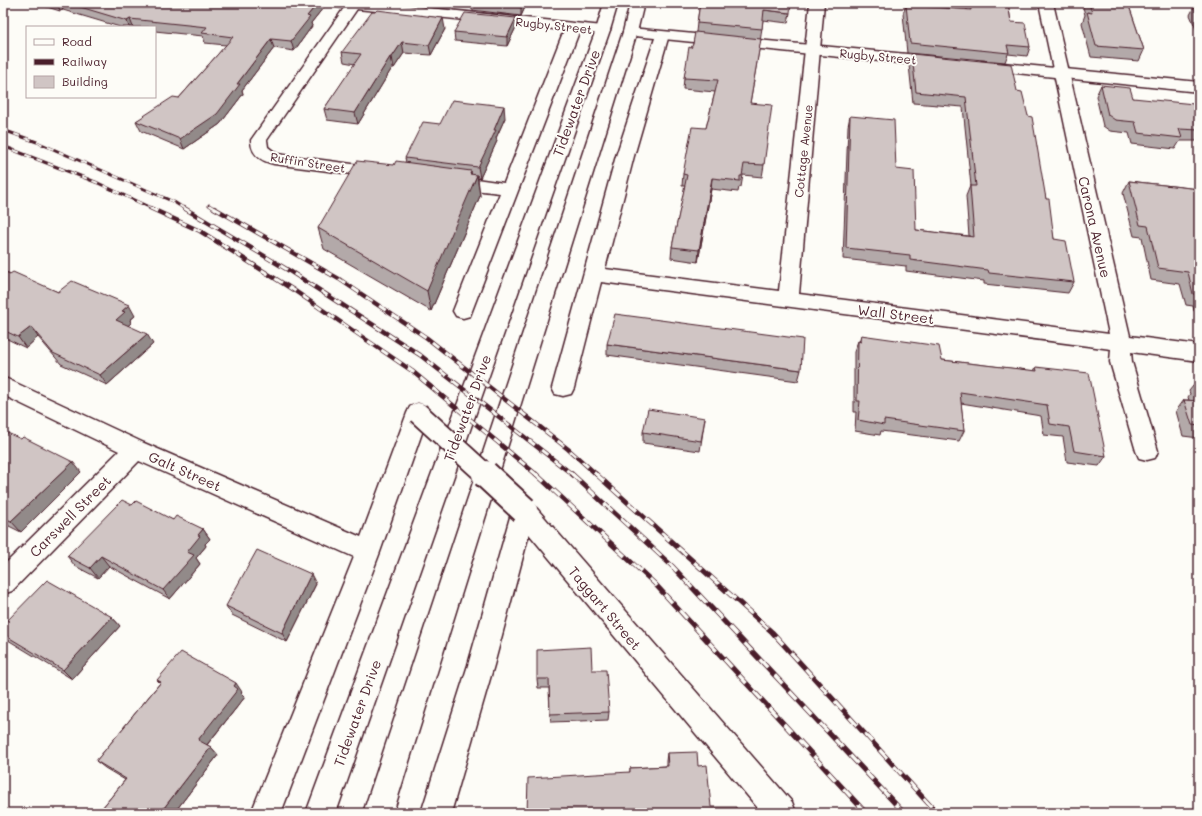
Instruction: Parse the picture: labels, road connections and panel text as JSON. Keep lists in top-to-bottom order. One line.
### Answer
{"streets":{"main road":["Rugby Street","Tidewater Drive","Cottage Avenue","Ruffin Street","Carona Avenue","Wall Street","Galt Street","Carswell Street","Taggart Street"]},"crossings":[["Rugby Street","Tidewater Drive"],["Rugby Street","Cottage Avenue"],["Rugby Street","Ruffin Street"],["Rugby Street","Carona Avenue"],["Cottage Avenue","Wall Street"],["Carona Avenue","Wall Street"],["Galt Street","Carswell Street"],["Galt Street","Taggart Street"]],"legend":["Road","Railway","Building"]}
